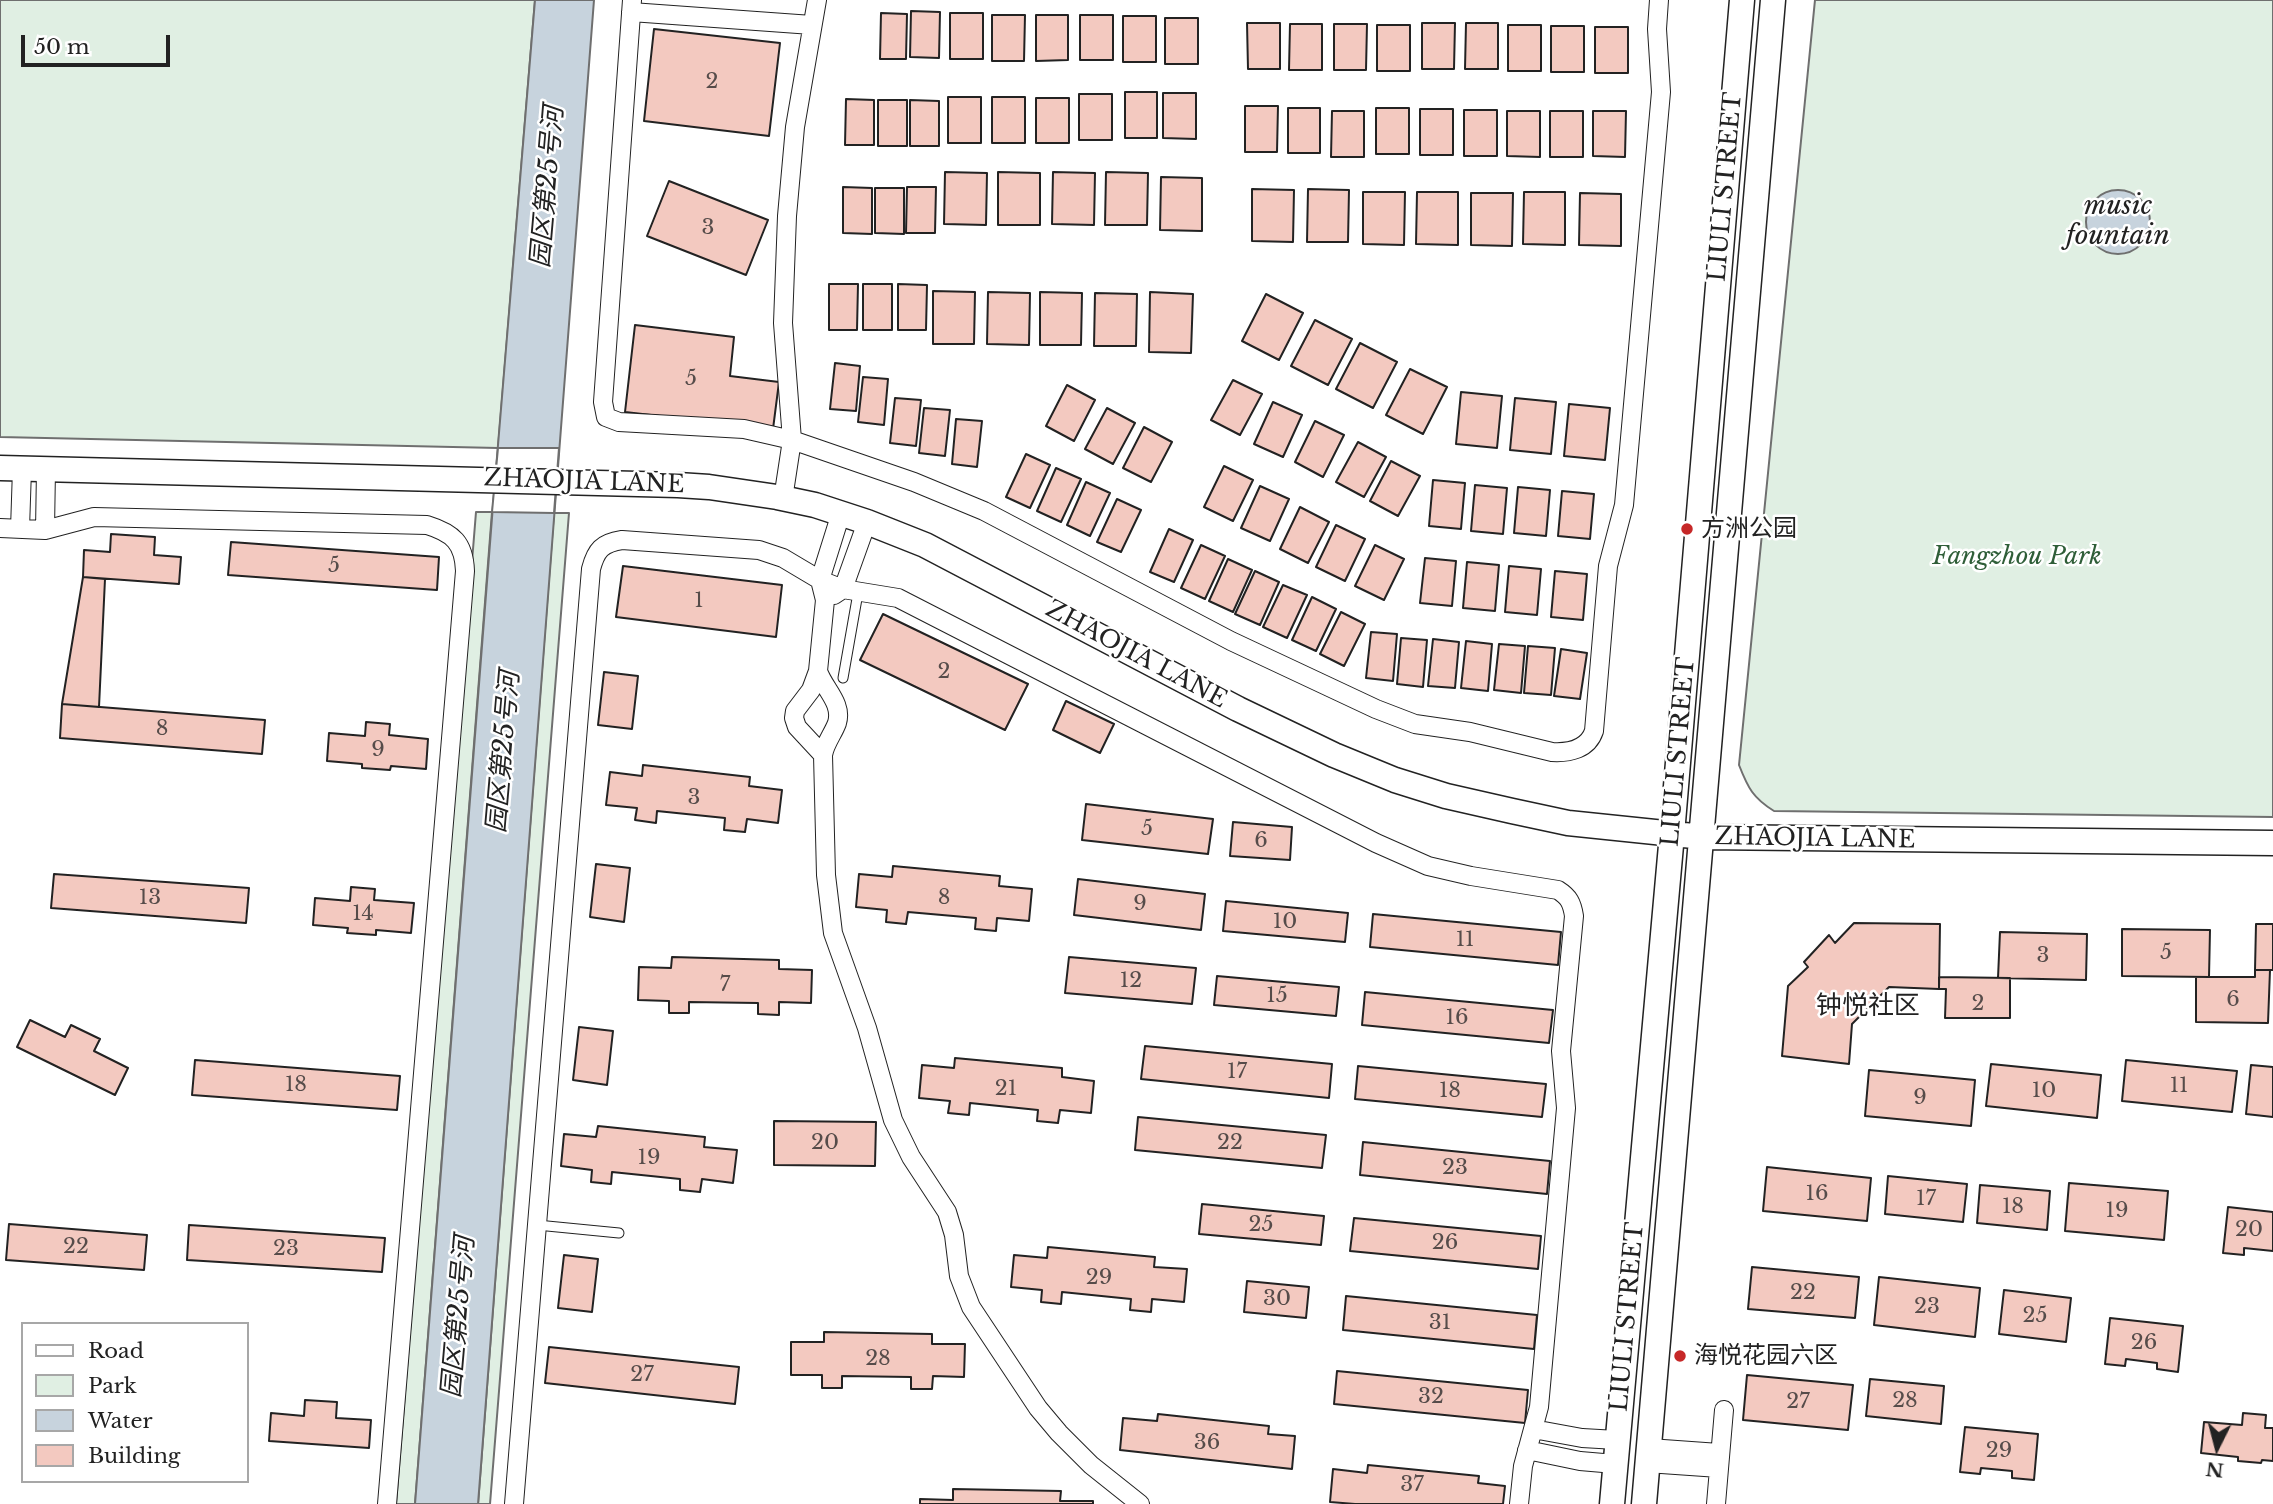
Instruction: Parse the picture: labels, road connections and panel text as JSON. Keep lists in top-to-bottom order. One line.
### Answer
{"streets":{"main road":["LIULI STREET","ZHAOJIA LANE"]},"crossings":[["LIULI STREET","ZHAOJIA LANE"]],"districts":["钟悦社区"],"water":["园区第25号河","music fountain"],"parks":["Fangzhou Park"],"places":["方洲公园","海悦花园六区"],"house_numbers":["2","3","5","5","1","2","8","9","3","5","6","13","8","9","14","10","11","5","3","12","7","15","6","2","16","17","18","11","21","18","10","9","20","22","19","23","16","17","18","19","25","20","26","22","23","29","22","30","23","25","31","26","28","27","32","28","27","36","29","37"],"legend":["Road","Park","Water","Building"],"scale_bar":"50 m","north":"bottom"}
